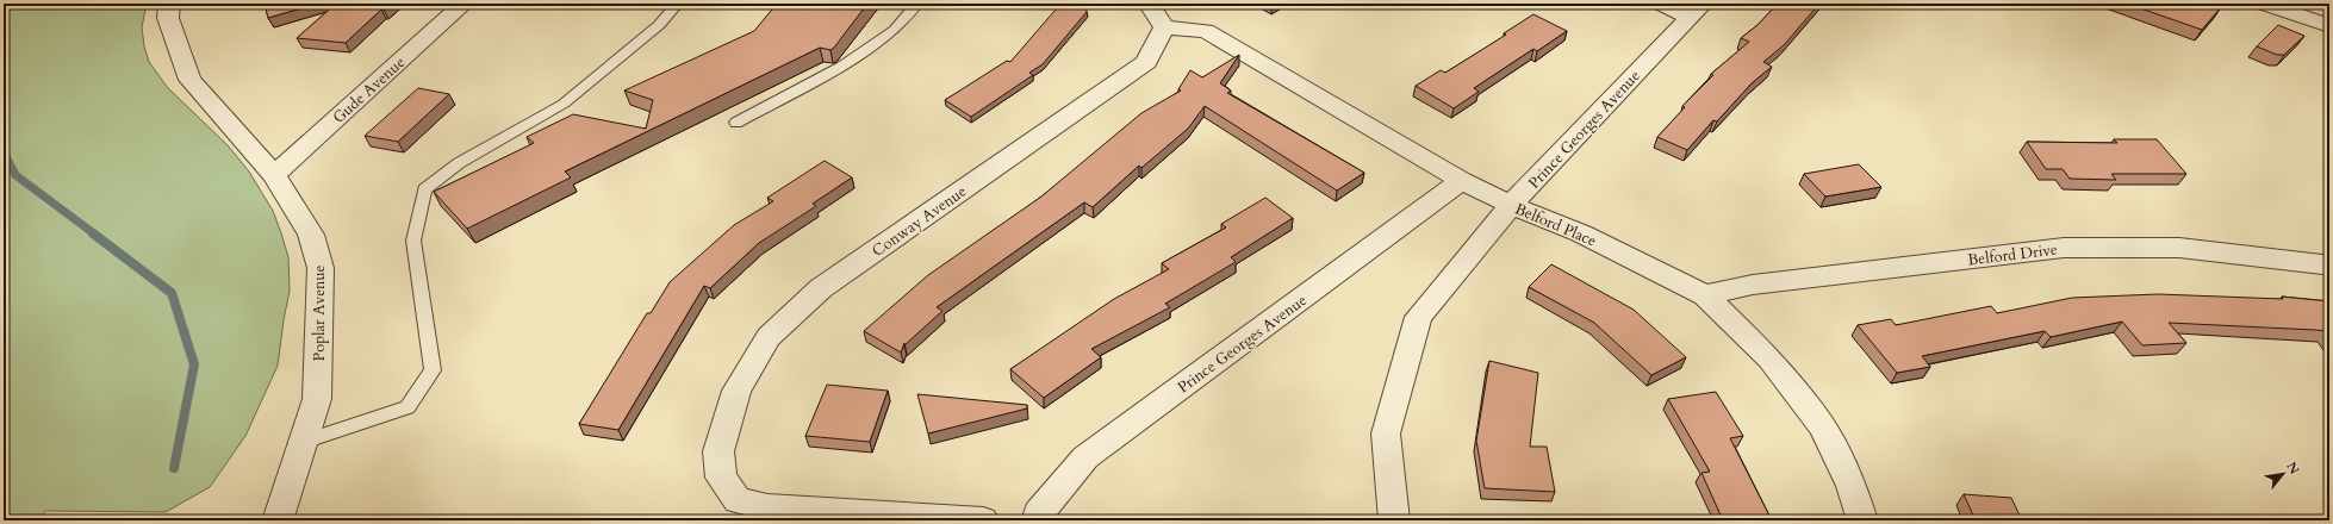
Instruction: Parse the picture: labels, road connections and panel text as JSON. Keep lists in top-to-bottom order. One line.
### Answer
{"streets":{"street":["Gude Avenue","Prince Georges Avenue","Conway Avenue","Belford Place","Belford Drive","Poplar Avenue"]},"crossings":[["Gude Avenue","Poplar Avenue"],["Prince Georges Avenue","Belford Place"],["Conway Avenue","Belford Place"],["Belford Place","Belford Drive"]],"north":"top right"}
